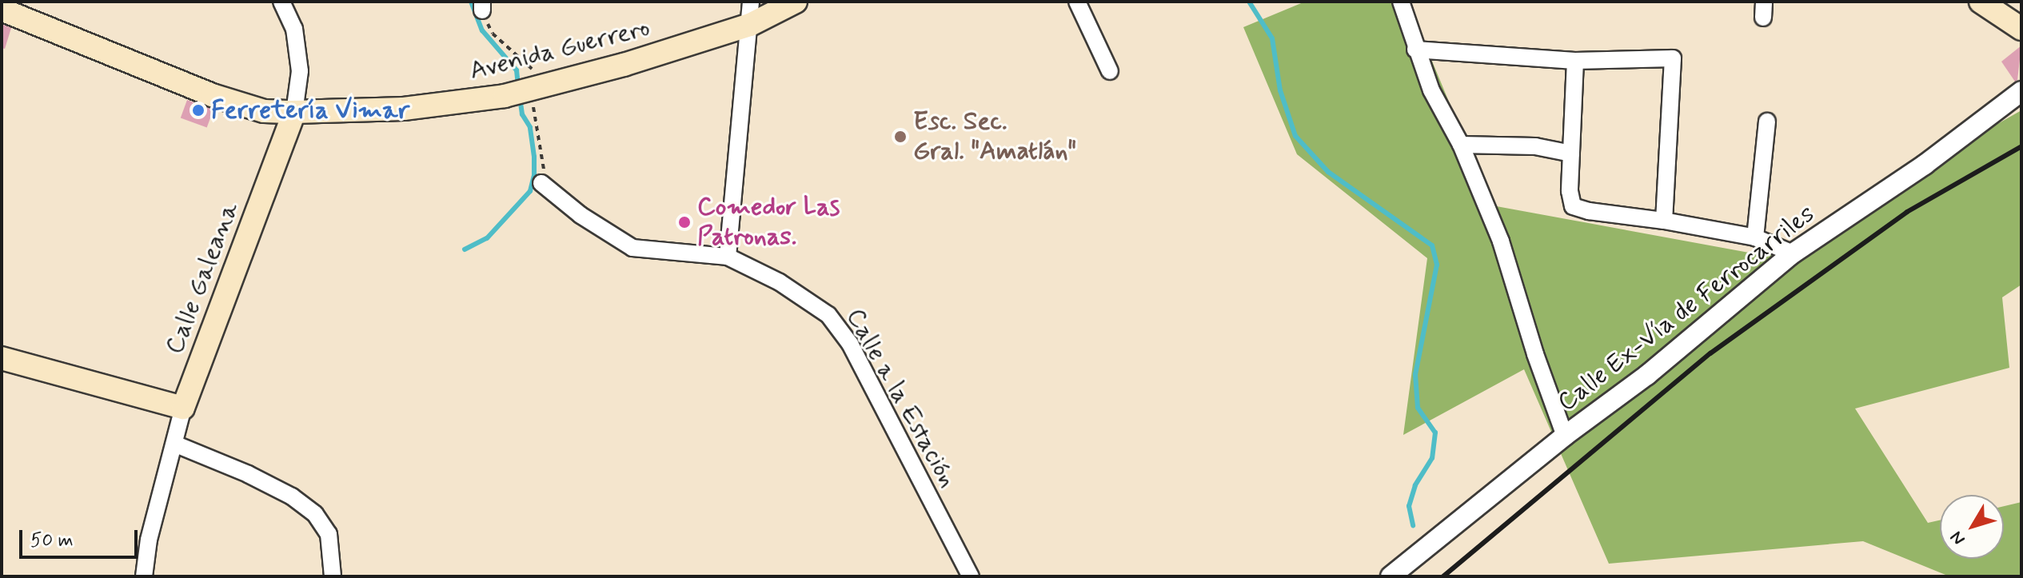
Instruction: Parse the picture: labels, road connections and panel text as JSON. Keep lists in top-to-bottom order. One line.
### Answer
{"streets":{"main road":["Avenida Guerrero","Calle Galeana"],"street":["Calle Ex-Vía de Ferrocarriles","Calle a la Estación"]},"crossings":[["Avenida Guerrero","Calle Galeana"]],"places":["Ferretería Vimar","Esc. Sec. Gral. \"Amatlán\"","Comedor Las Patronas."],"scale_bar":"50 m","north":"bottom left"}
